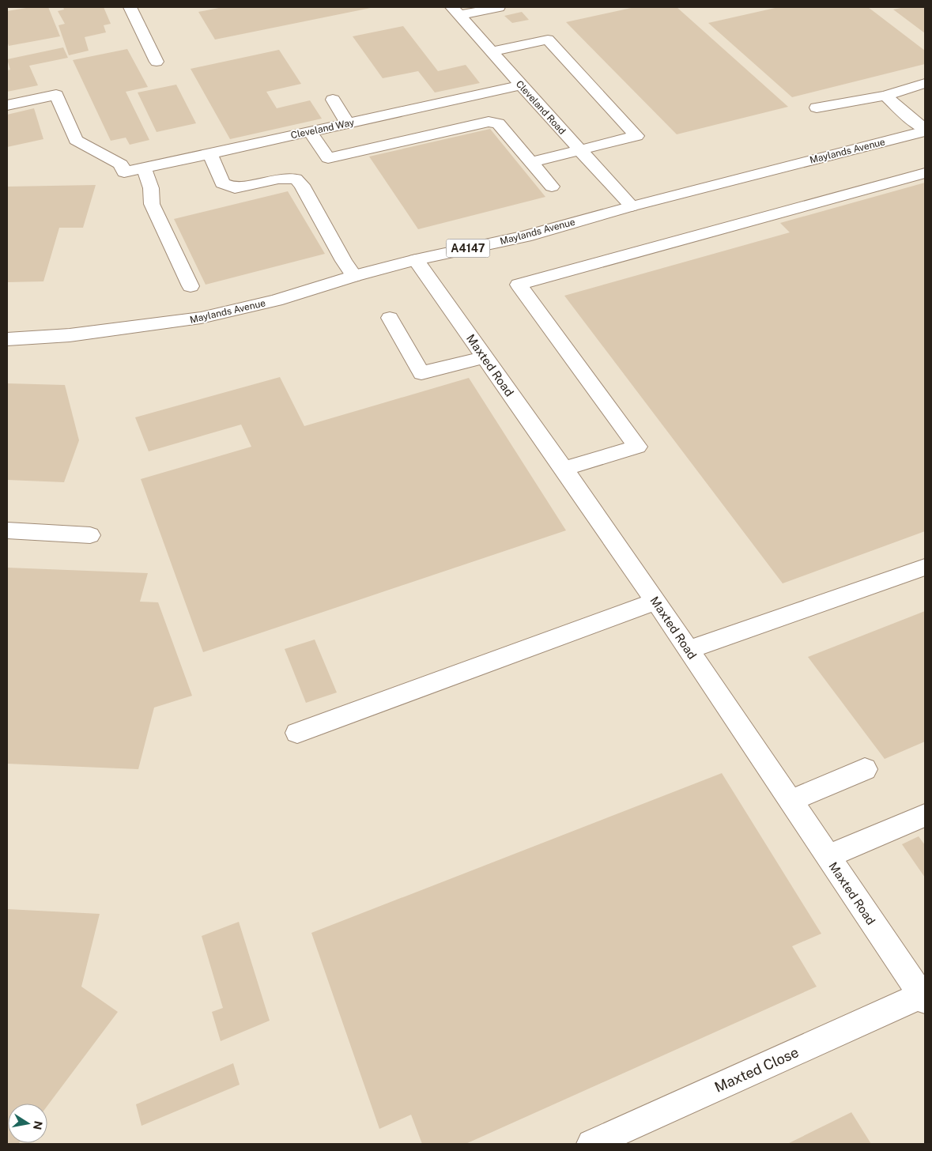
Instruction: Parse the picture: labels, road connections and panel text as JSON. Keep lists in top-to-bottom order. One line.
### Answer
{"streets":{"street":["Cleveland Road","Cleveland Way","Maylands Avenue","A4147","Maxted Road","Maxted Close"]},"crossings":[["Cleveland Road","Cleveland Way"],["Cleveland Road","Maylands Avenue"],["Maylands Avenue","Maxted Road"],["Maxted Road","Maxted Close"]],"north":"right"}
